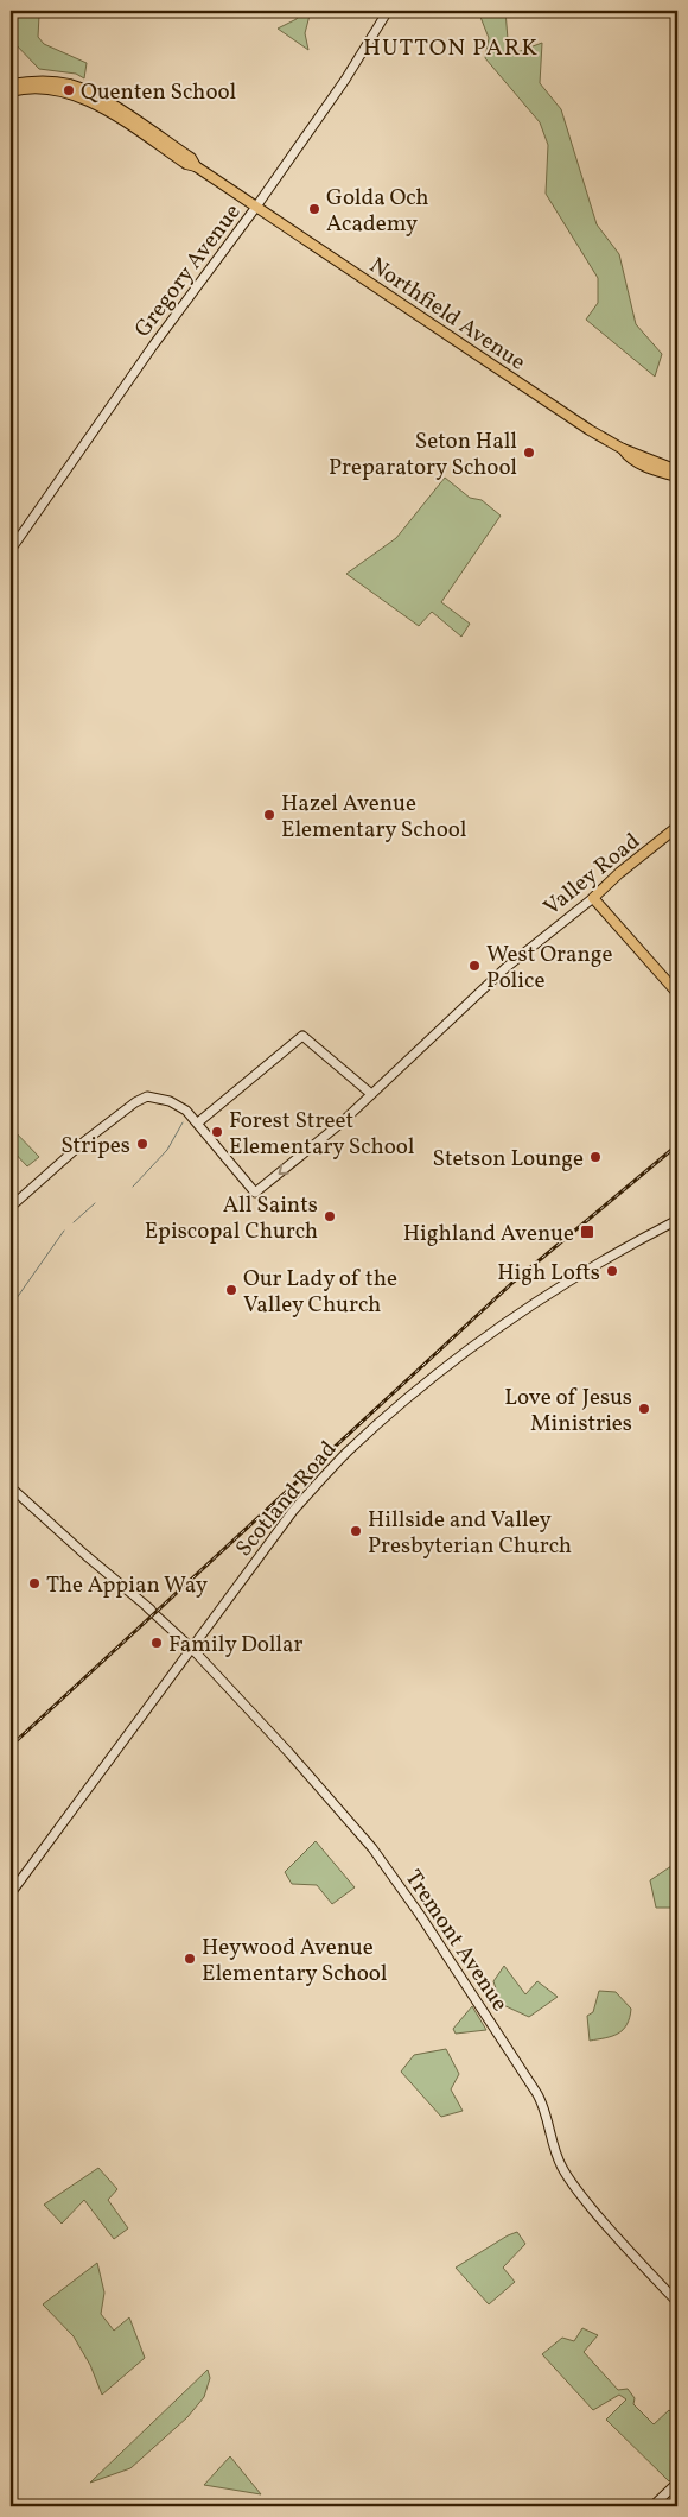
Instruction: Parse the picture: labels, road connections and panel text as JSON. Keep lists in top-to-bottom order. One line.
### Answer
{"streets":{"main road":["Northfield Avenue","Valley Road"],"street":["Gregory Avenue","Scotland Road","Tremont Avenue"]},"crossings":[["Gregory Avenue","Northfield Avenue"],["Scotland Road","Tremont Avenue"]],"districts":["HUTTON PARK"],"places":{"other":["Quenten School","Golda Och Academy","Seton Hall Preparatory School","Hazel Avenue Elementary School","West Orange Police","Forest Street Elementary School","Stripes","Stetson Lounge","All Saints Episcopal Church","High Lofts","Our Lady of the Valley Church","Love of Jesus Ministries","Hillside and Valley Presbyterian Church","The Appian Way","Family Dollar","Heywood Avenue Elementary School"],"transit":["Highland Avenue"]}}
